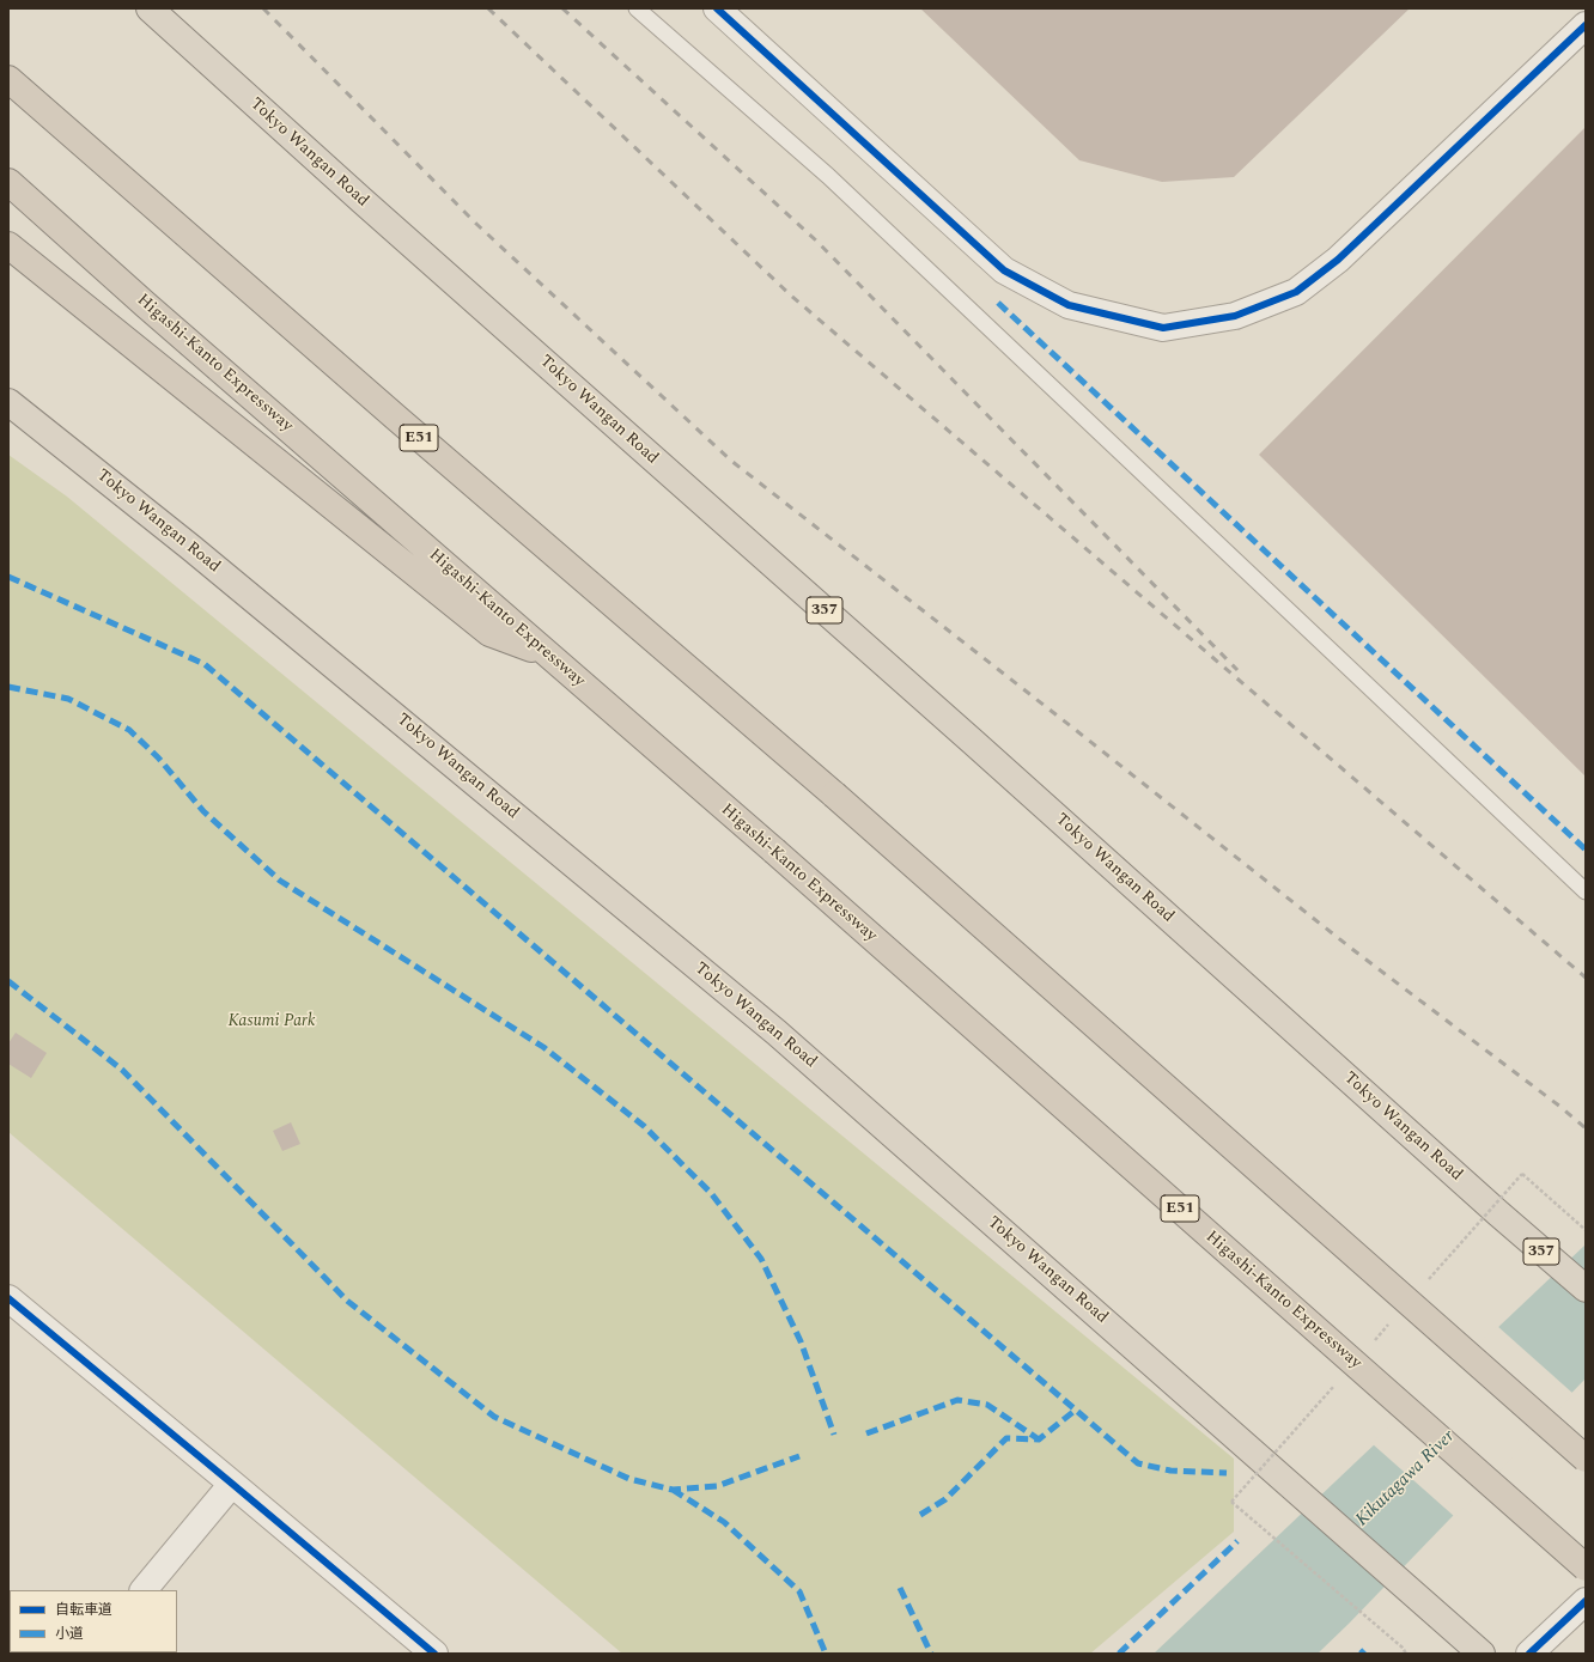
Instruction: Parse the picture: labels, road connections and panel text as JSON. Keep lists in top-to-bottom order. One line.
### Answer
{"streets":{"highway":["Tokyo Wangan Road","Higashi-Kanto Expressway","E51","357"]},"water":["Kikutagawa River"],"parks":["Kasumi Park"],"legend":["自転車道","小道"]}
